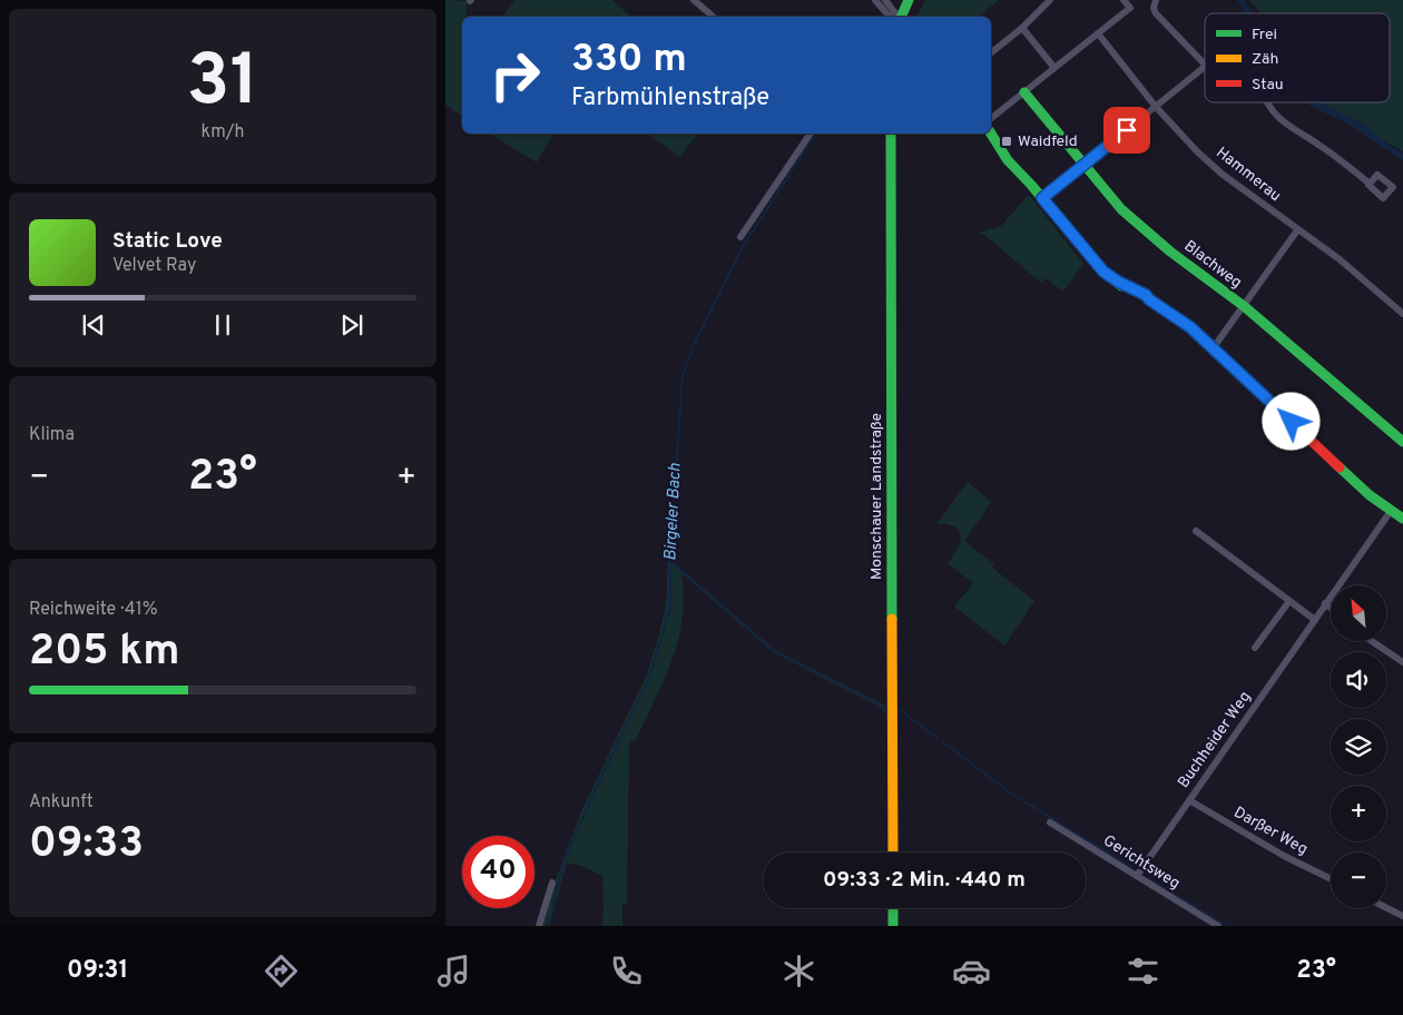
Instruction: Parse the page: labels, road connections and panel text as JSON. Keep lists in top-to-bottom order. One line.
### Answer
{"streets":{"street":["Hammerau","Blachweg","Monschauer Landstraße","Buchheider Weg","Darßer Weg","Gerichtsweg"]},"crossings":[["Buchheider Weg","Darßer Weg"],["Buchheider Weg","Gerichtsweg"]],"water":["Birgeler Bach"],"places":{"transit":["Waidfeld"]},"legend":["Frei","Zäh","Stau"],"north":"top left","page":{"tile":[["31","km/h"],"Klima",["Reichweite · 41%","205 km"],["Ankunft","09:33"]],"turn":["330 m","Farbmühlenstraße"],"song":["Static Love","Velvet Ray"],"heat":["−","23°","+"],"map_buttons":["+","−"],"limit":"40","trip":"09:33 · 2 Min. · 440 m","tabs":["09:31","23°"]}}
